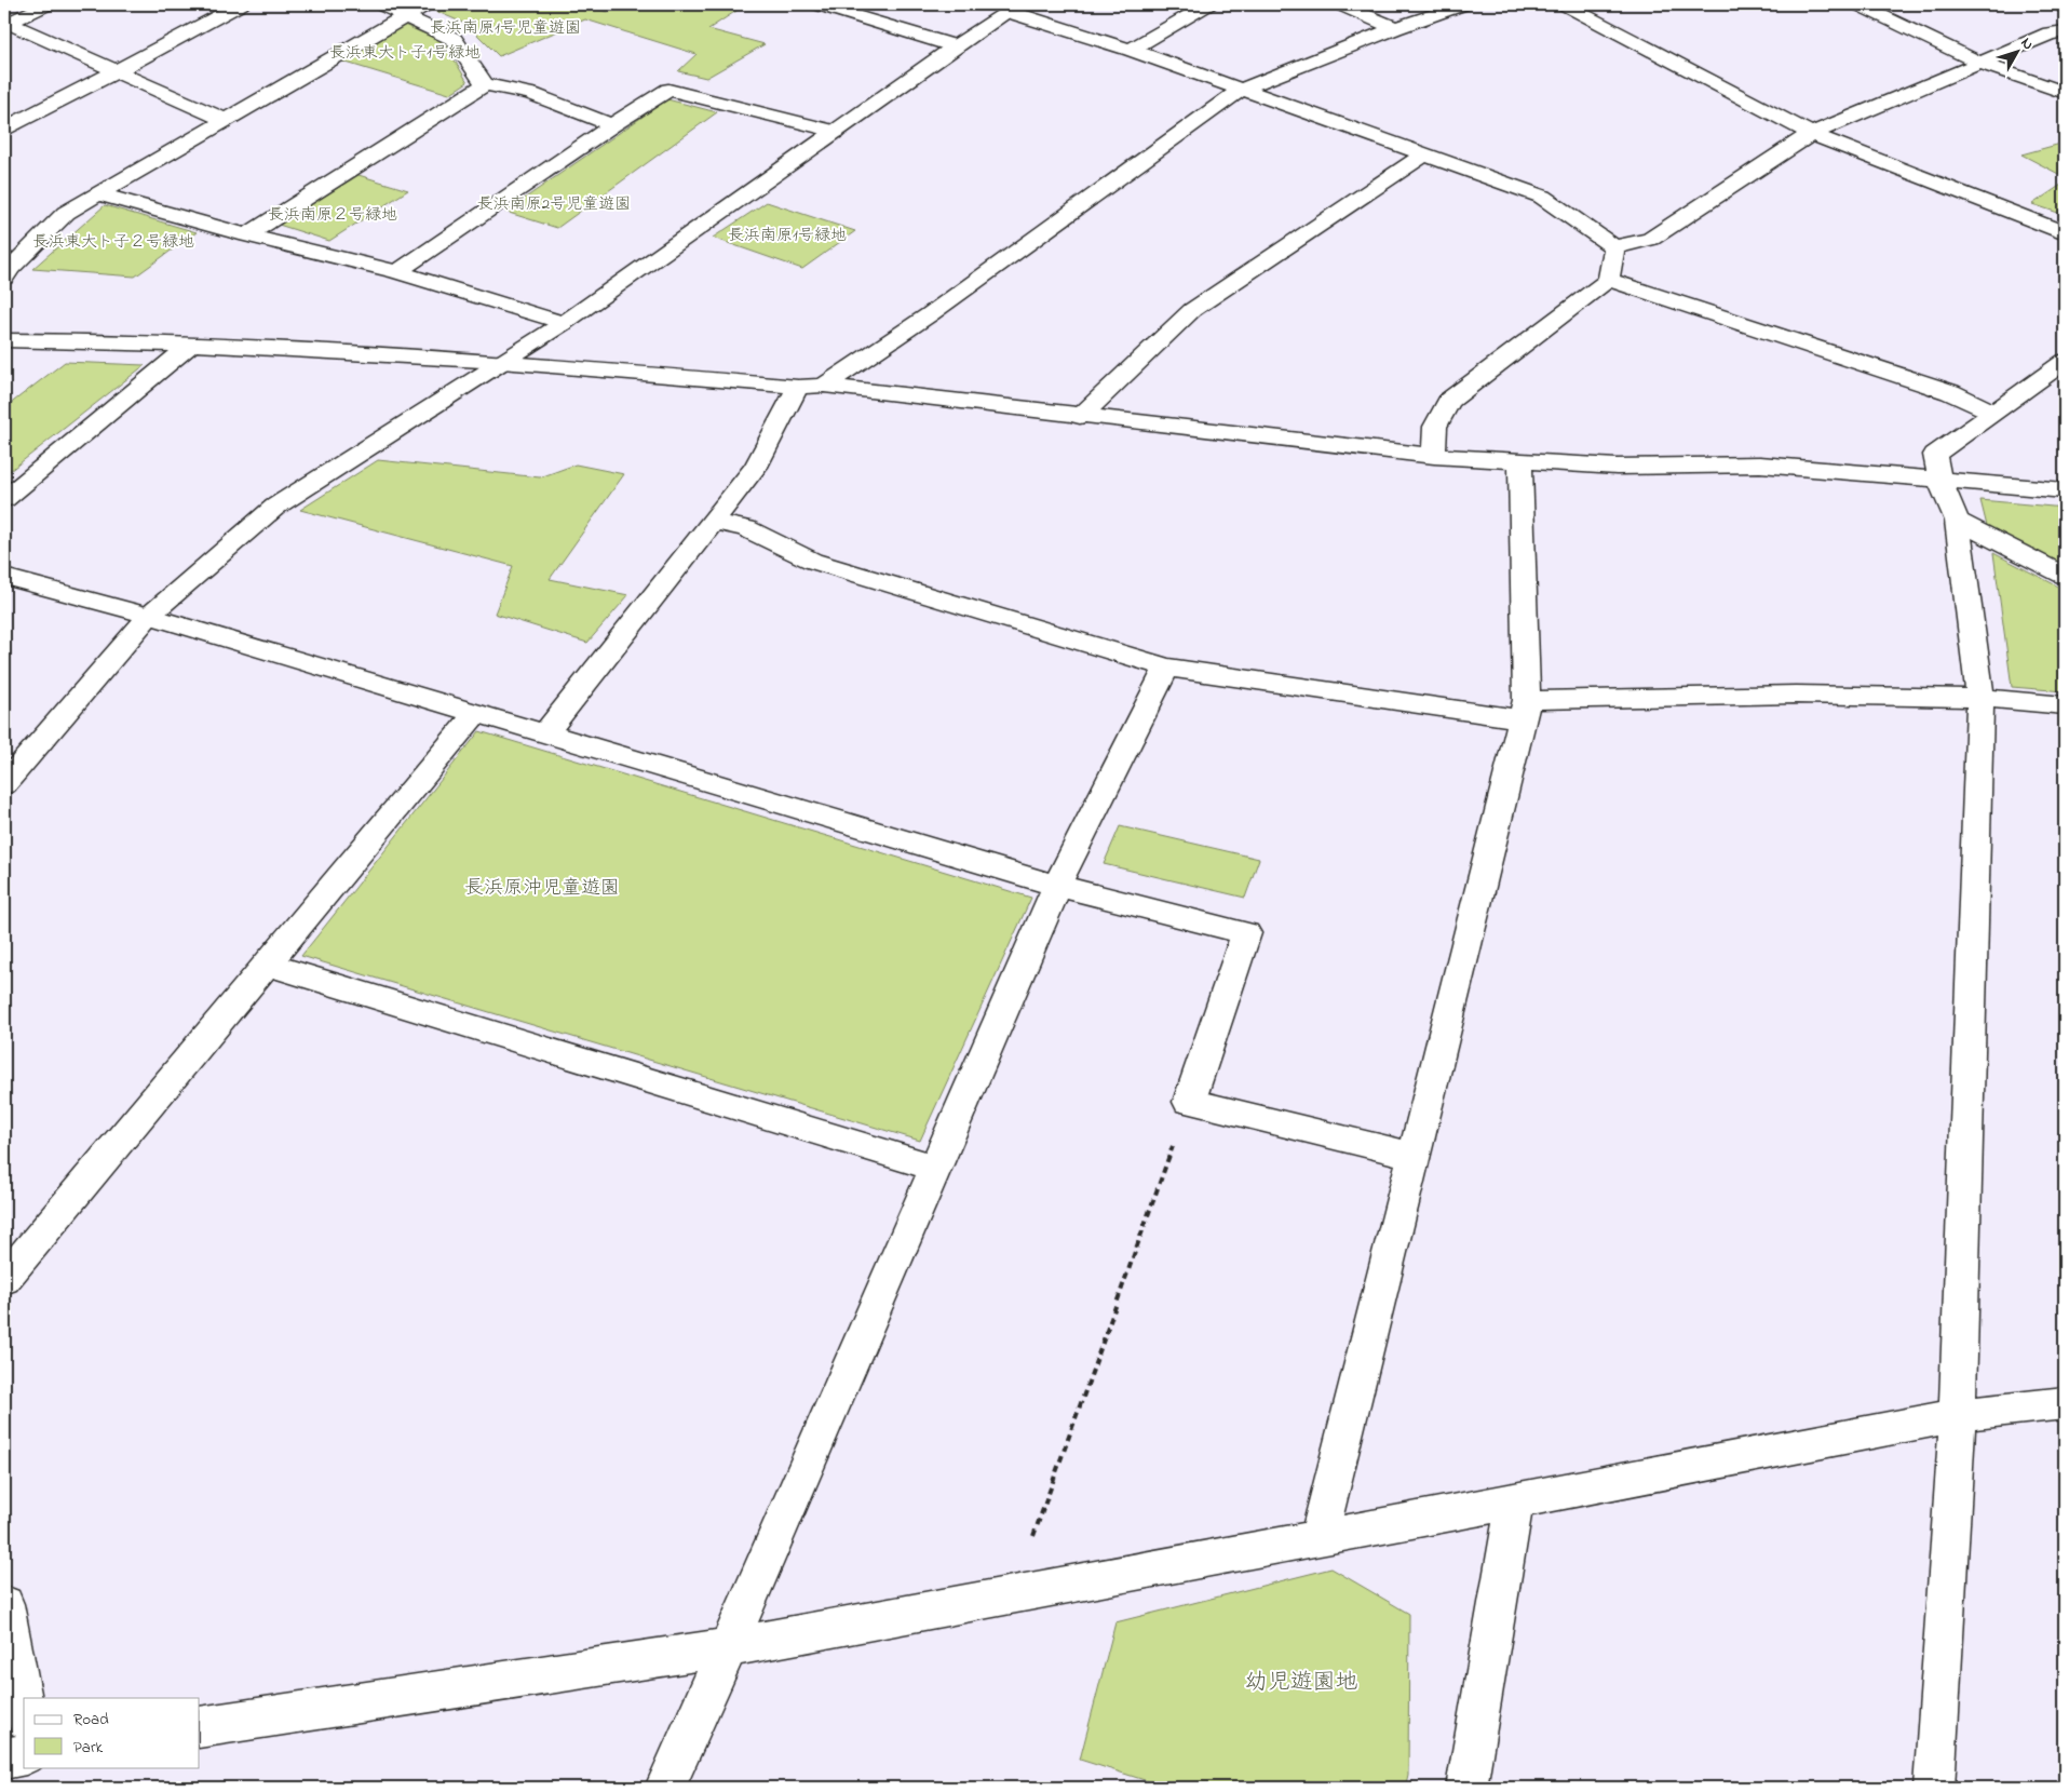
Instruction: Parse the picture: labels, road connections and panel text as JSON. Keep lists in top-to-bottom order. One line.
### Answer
{"parks":["長浜南原1号児童遊園","長浜東大ト子1号緑地","長浜南原2号児童遊園","長浜南原２号緑地","長浜南原1号緑地","長浜東大ト子２号緑地","長浜原沖児童遊園","幼児遊園地"],"legend":["Road","Park"],"north":"top right"}
